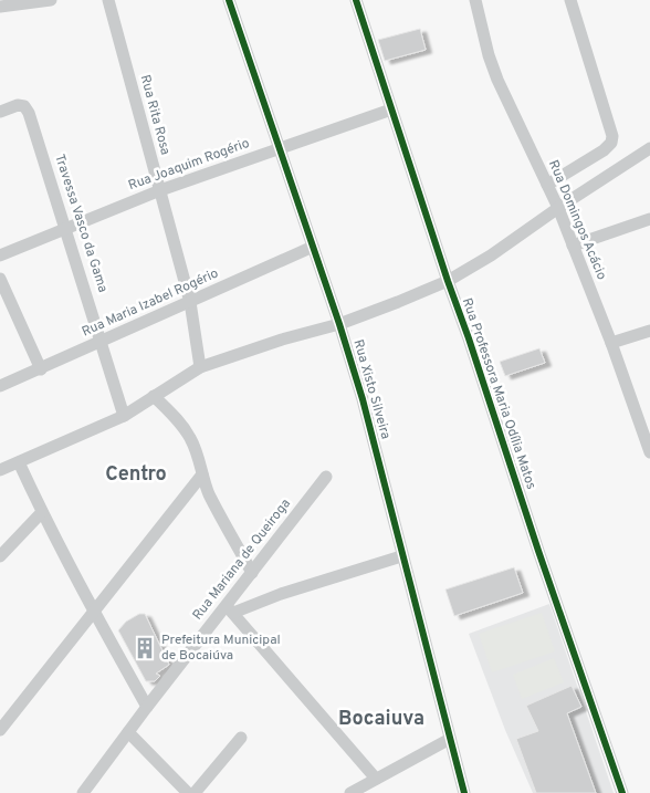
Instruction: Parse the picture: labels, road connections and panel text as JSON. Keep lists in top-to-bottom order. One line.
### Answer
{"streets":{"street":["Rua Rita Rosa","Rua Joaquim Rogério","Rua Domingos Acácio","Travessa Vasco da Gama","Rua Maria Izabel Rogério","Rua Xisto Silveira","Rua Professora Maria Odília Matos","Rua Mariana de Queiroga"]},"crossings":[["Rua Rita Rosa","Rua Joaquim Rogério"],["Rua Rita Rosa","Rua Maria Izabel Rogério"],["Rua Joaquim Rogério","Travessa Vasco da Gama"],["Rua Joaquim Rogério","Rua Xisto Silveira"],["Rua Joaquim Rogério","Rua Professora Maria Odília Matos"],["Travessa Vasco da Gama","Rua Maria Izabel Rogério"],["Rua Maria Izabel Rogério","Rua Xisto Silveira"]],"districts":["Centro","Bocaiuva"],"places":{"building":["Prefeitura Municipal de Bocaiúva"]}}
